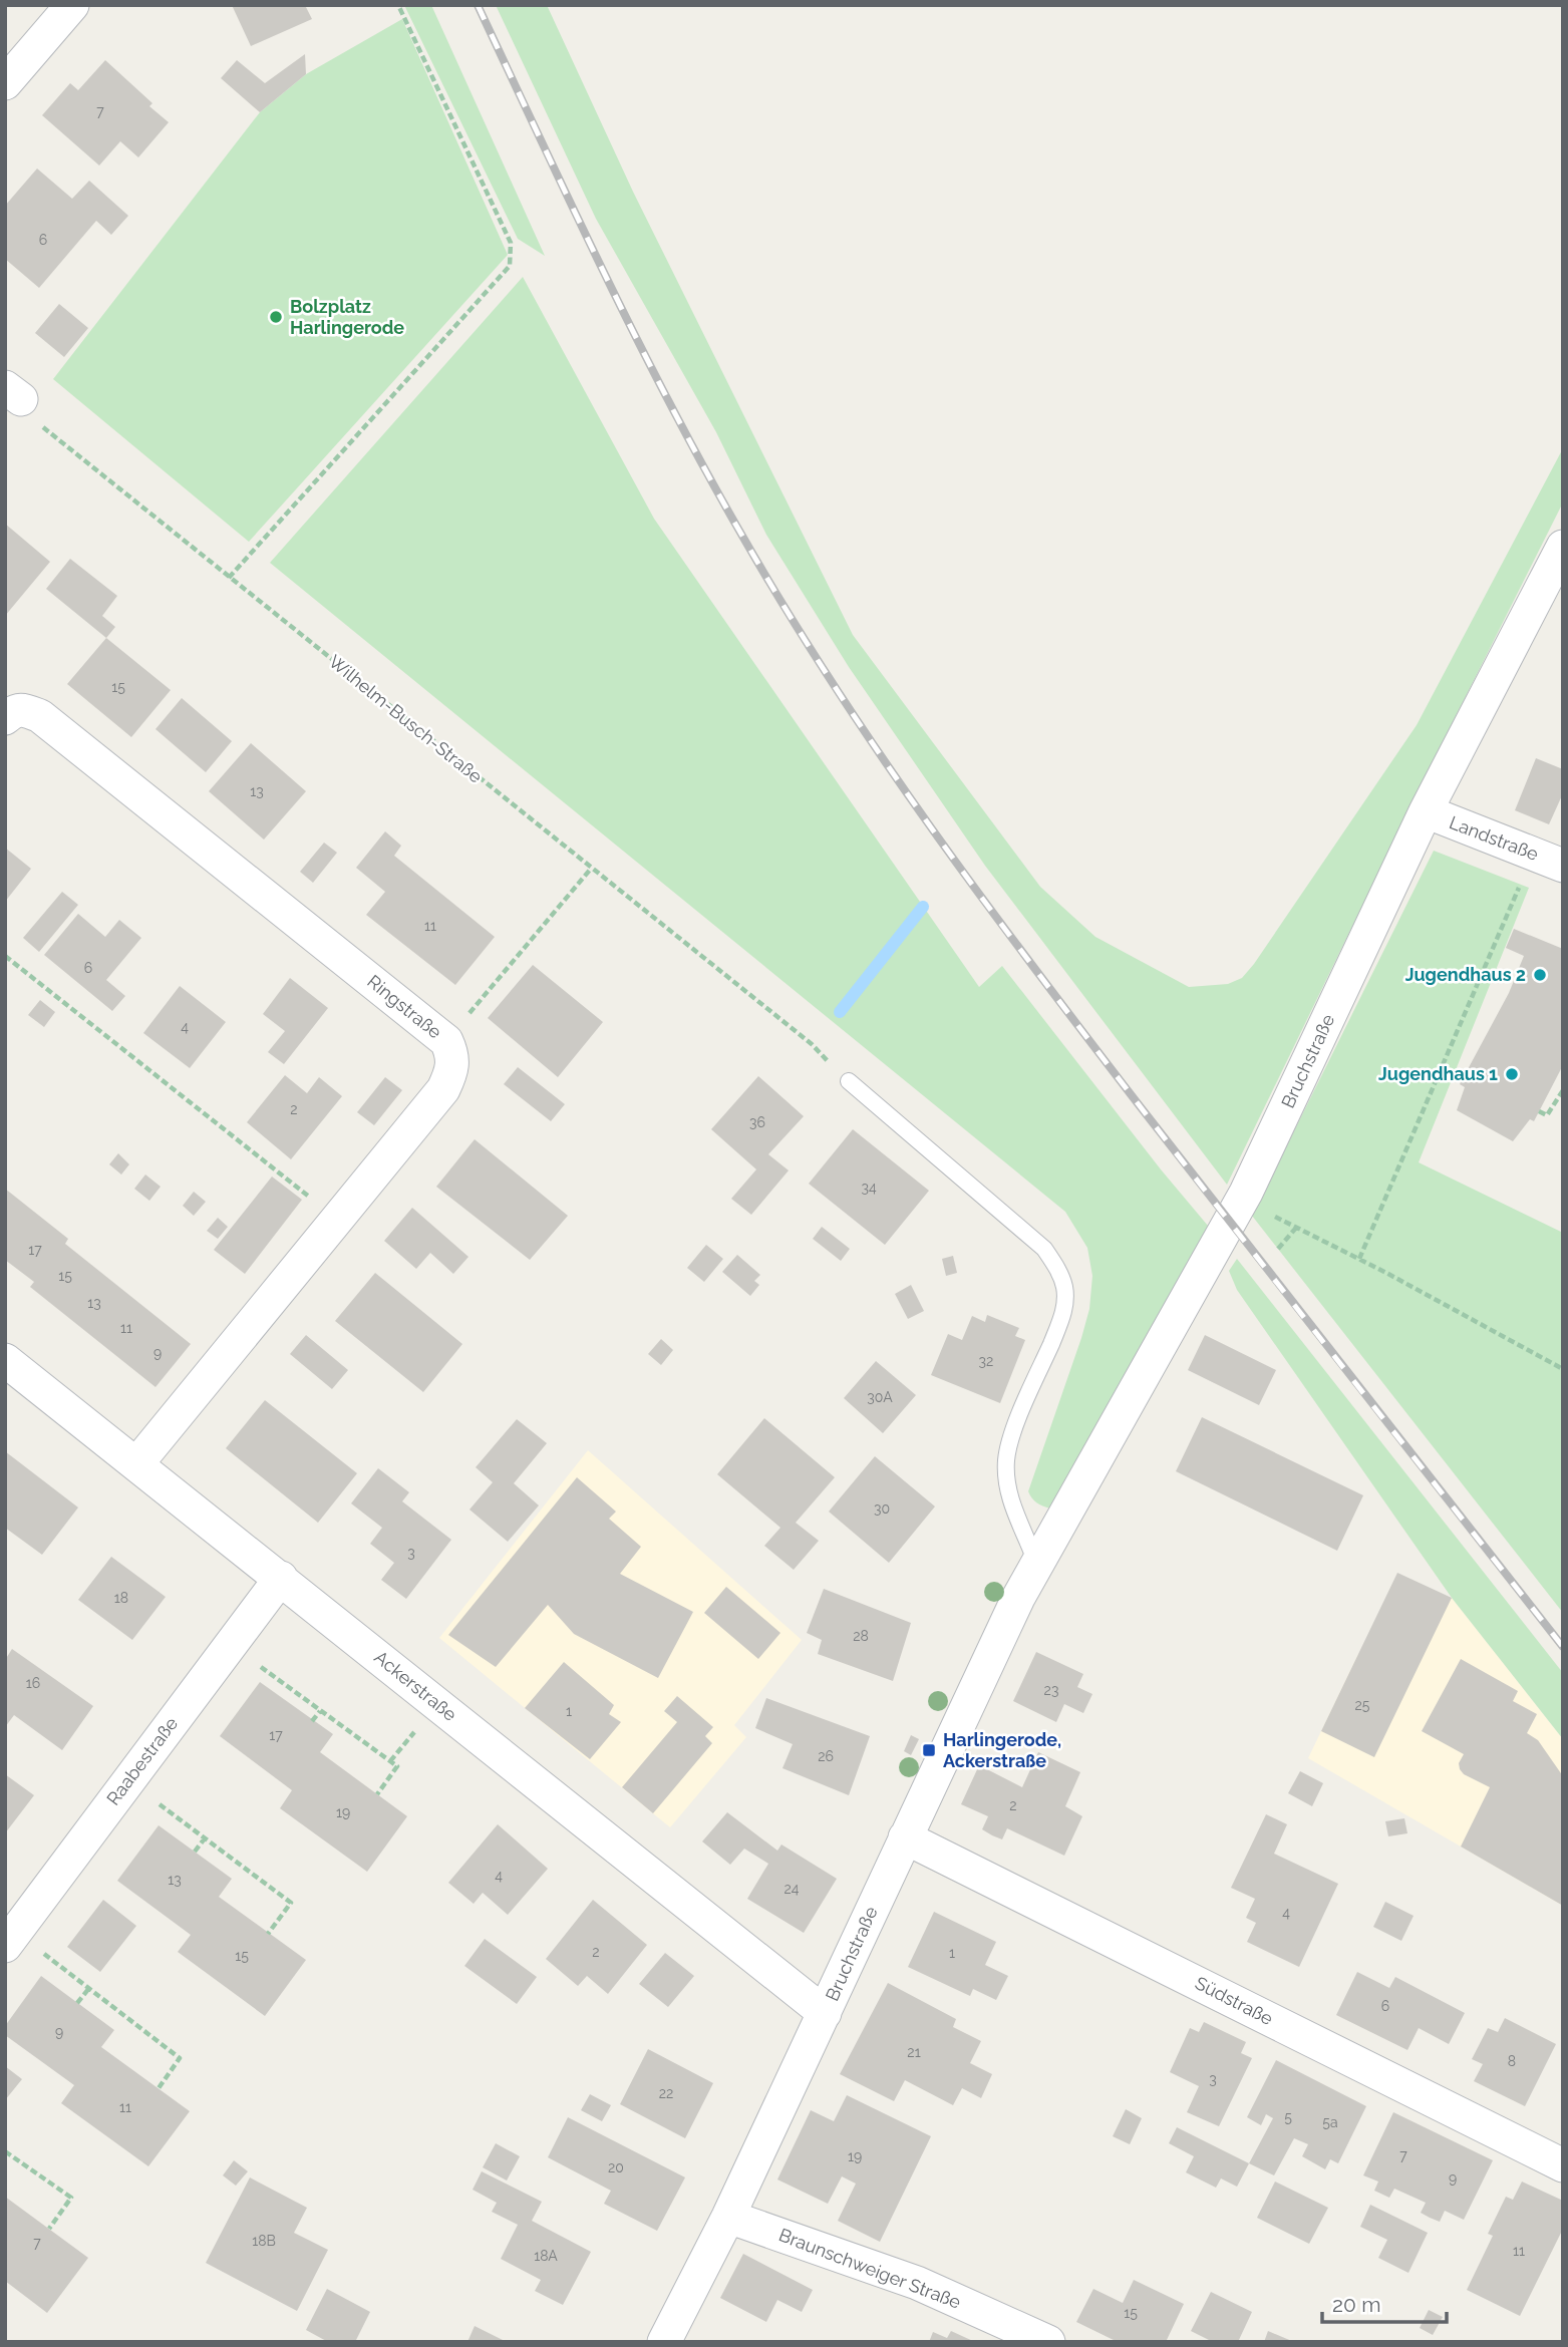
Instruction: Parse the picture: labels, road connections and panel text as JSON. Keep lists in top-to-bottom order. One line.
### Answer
{"streets":{"street":["Landstraße","Ringstraße","Bruchstraße","Ackerstraße","Raabestraße","Südstraße","Braunschweiger Straße"],"path":["Wilhelm-Busch-Straße"]},"crossings":[["Landstraße","Bruchstraße"],["Ringstraße","Ackerstraße"],["Bruchstraße","Ackerstraße"],["Bruchstraße","Südstraße"],["Bruchstraße","Braunschweiger Straße"],["Ackerstraße","Raabestraße"]],"places":{"other":["Bolzplatz Harlingerode","Jugendhaus 2","Jugendhaus 1"],"transit":["Harlingerode, Ackerstraße"]},"house_numbers":["7","6","15","13","11","6","4","2","36","34","17","15","13","11","9","32","30A","30","3","18","28","16","23","25","1","17","26","2","19","4","13","24","4","2","1","15","6","9","21","8","3","22","11","5","5a","7","19","20","9","18B","7","11","18A","15"],"scale_bar":"20 m"}
